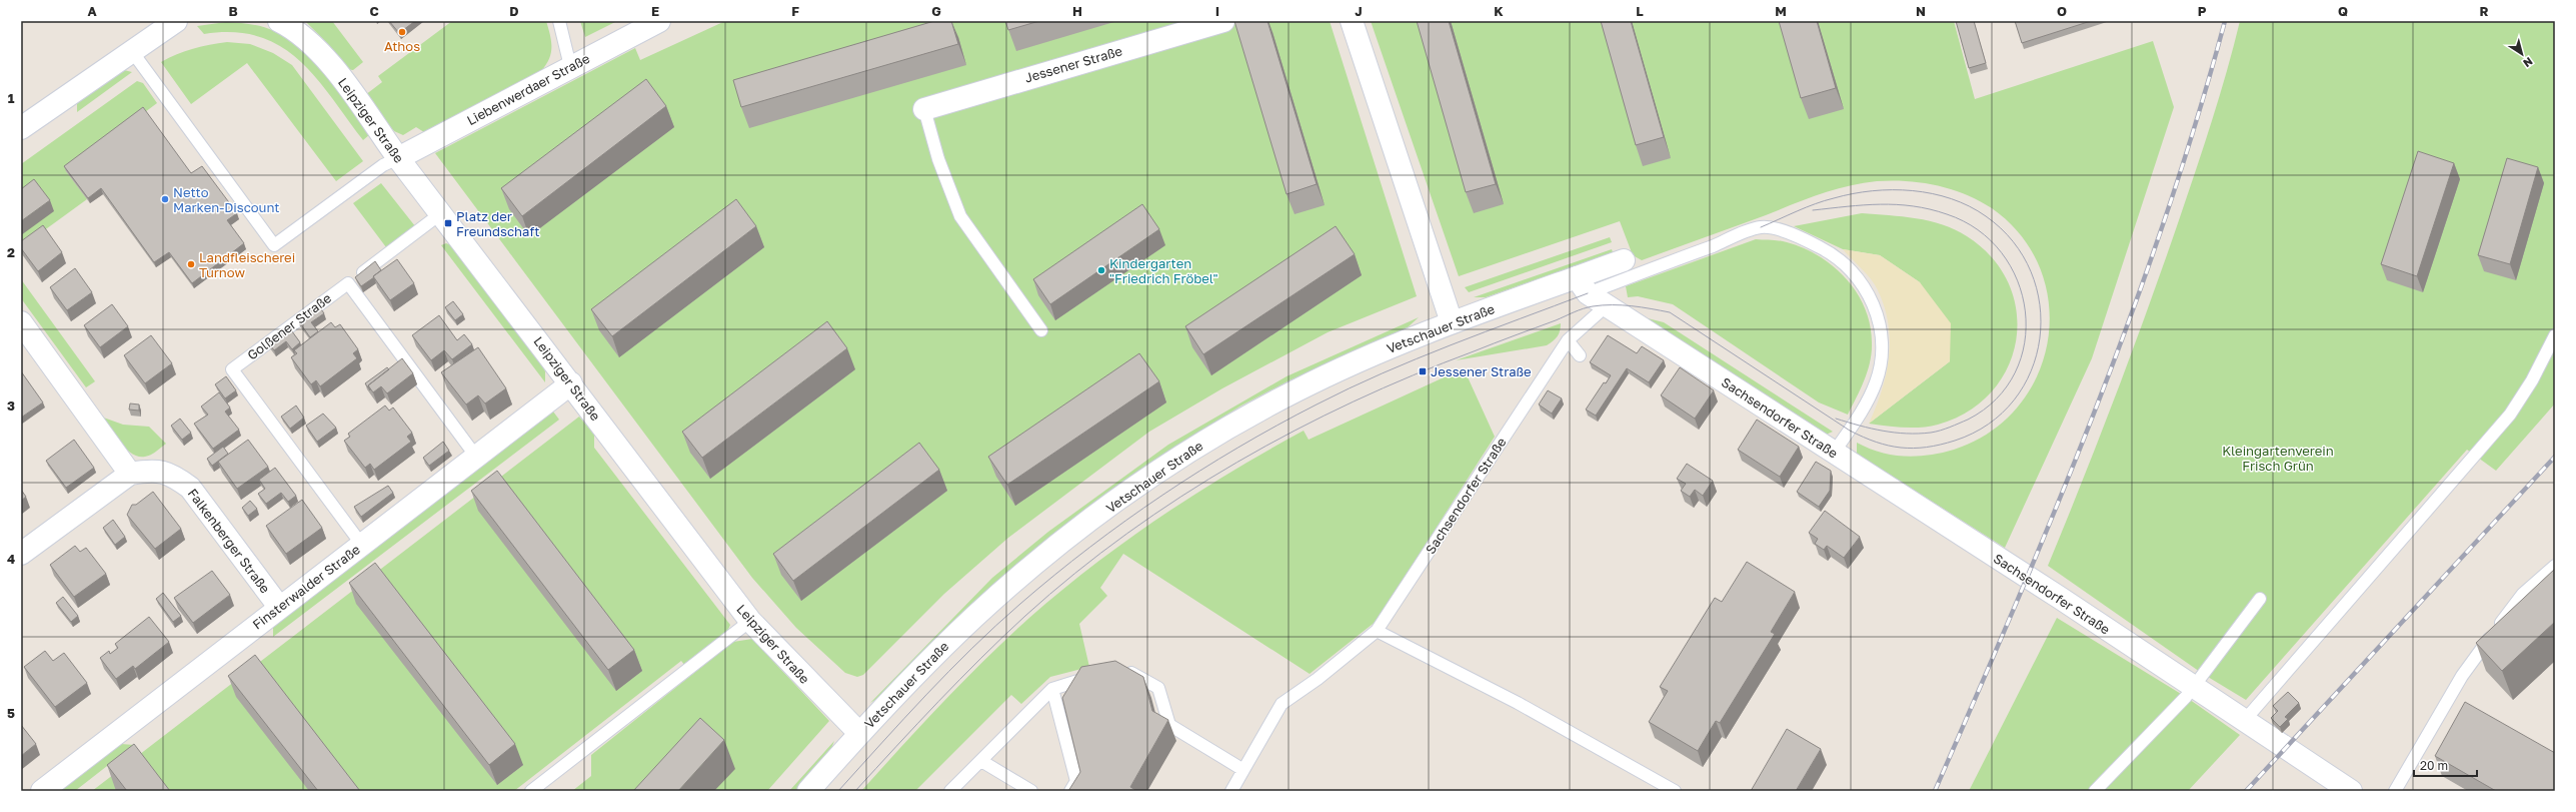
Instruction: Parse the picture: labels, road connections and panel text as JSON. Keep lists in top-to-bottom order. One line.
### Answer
{"streets":{"street":["Jessener Straße","Liebenwerdaer Straße","Leipziger Straße","Vetschauer Straße","Sachsendorfer Straße","Falkenberger Straße","Finsterwalder Straße"],"lane":["Golßener Straße"]},"crossings":[["Liebenwerdaer Straße","Leipziger Straße"],["Leipziger Straße","Vetschauer Straße"],["Leipziger Straße","Finsterwalder Straße"],["Golßener Straße","Finsterwalder Straße"],["Falkenberger Straße","Finsterwalder Straße"]],"parks":["Kleingartenverein Frisch Grün"],"places":{"other":["Athos","Netto Marken-Discount","Landfleischerei Turnow","Kindergarten \"Friedrich Fröbel\""],"transit":["Platz der Freundschaft","Jessener Straße"]},"scale_bar":"20 m","north":"bottom right","grid":{"columns":["A","B","C","D","E","F","G","H","I","J","K","L","M","N","O","P","Q","R"],"rows":["1","2","3","4","5"]}}
